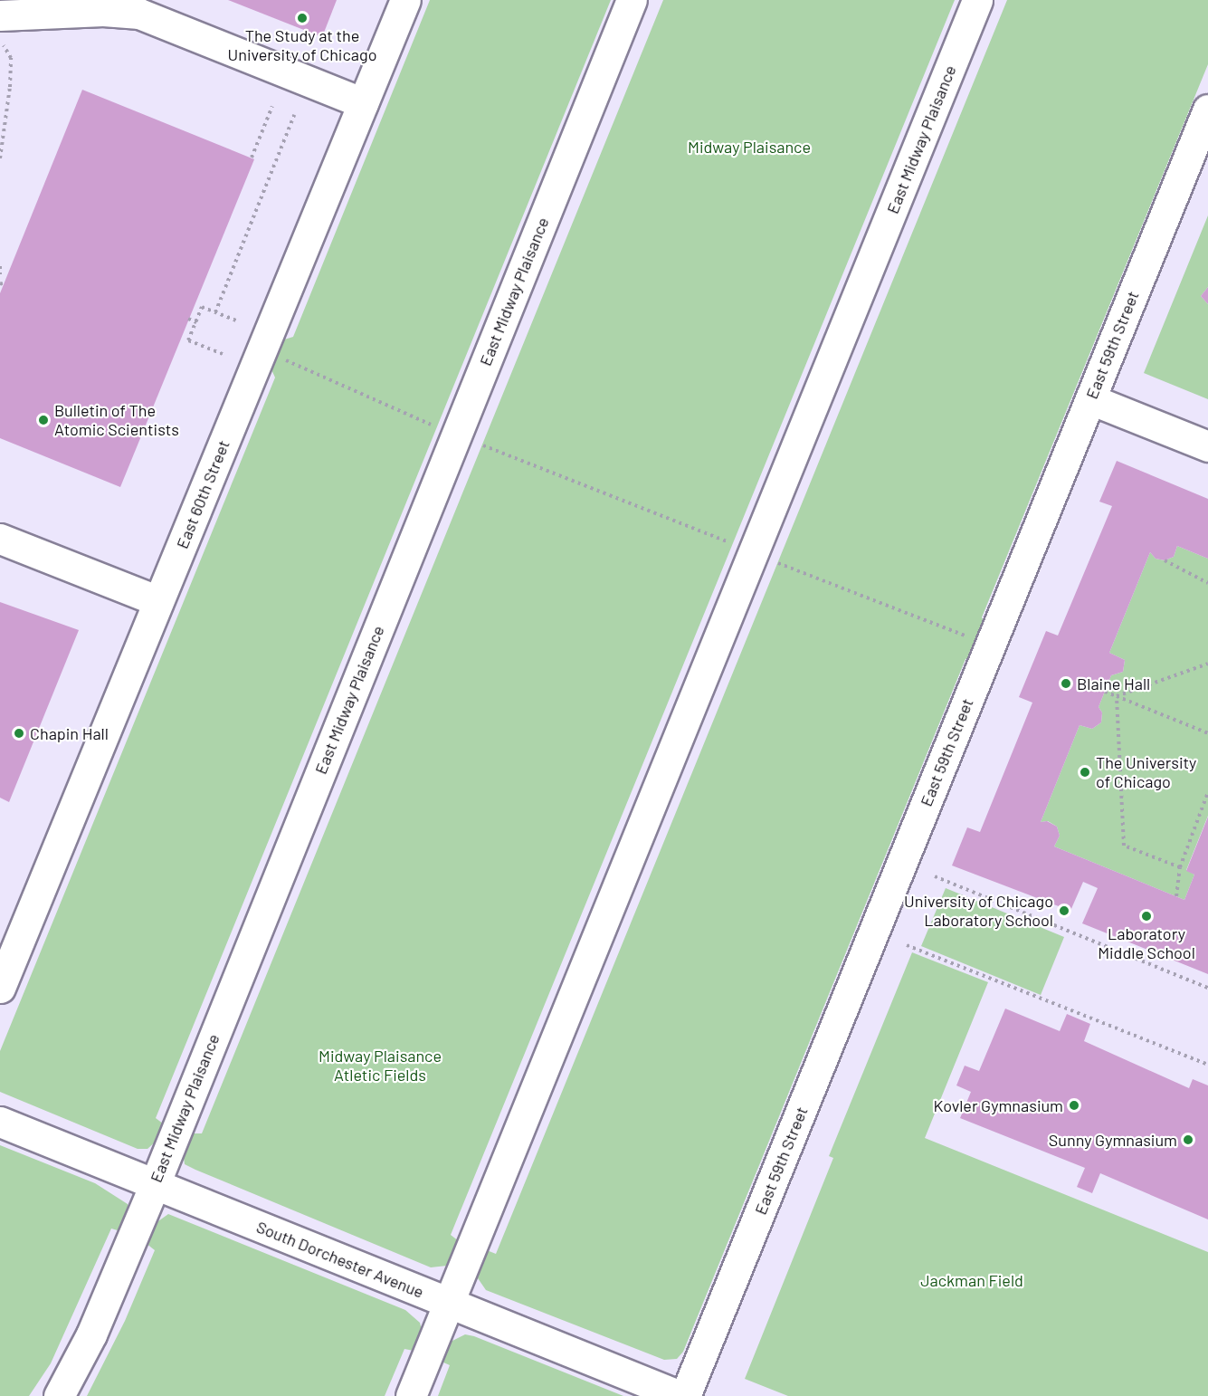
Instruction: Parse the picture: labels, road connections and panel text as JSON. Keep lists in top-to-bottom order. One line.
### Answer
{"streets":{"street":["East Midway Plaisance","East 59th Street","East 60th Street","South Dorchester Avenue"]},"crossings":[["East Midway Plaisance","South Dorchester Avenue"]],"parks":["Midway Plaisance","Midway Plaisance Atletic Fields","Jackman Field"],"places":["The Study at the University of Chicago","Bulletin of The Atomic Scientists","Blaine Hall","Chapin Hall","The University of Chicago","University of Chicago Laboratory School","Laboratory Middle School","Kovler Gymnasium","Sunny Gymnasium"]}
